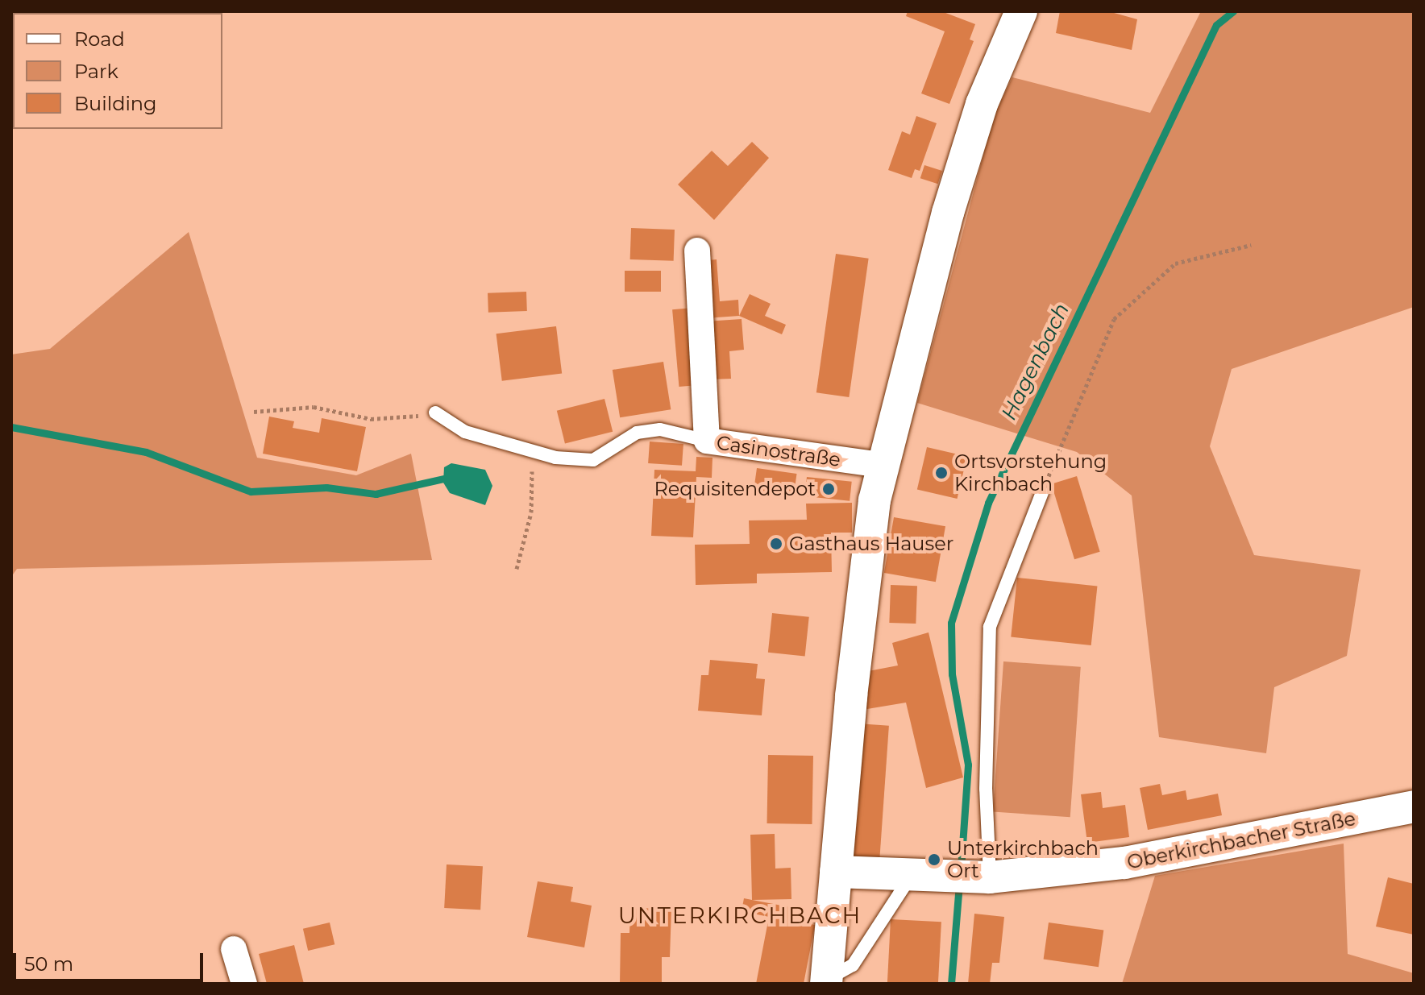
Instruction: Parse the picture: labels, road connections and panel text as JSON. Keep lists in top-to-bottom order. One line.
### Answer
{"streets":{"street":["Casinostraße","Oberkirchbacher Straße"]},"districts":["UNTERKIRCHBACH"],"water":["Hagenbach"],"places":["Ortsvorstehung Kirchbach","Requisitendepot","Gasthaus Hauser","Unterkirchbach Ort"],"legend":["Road","Park","Building"],"scale_bar":"50 m"}
